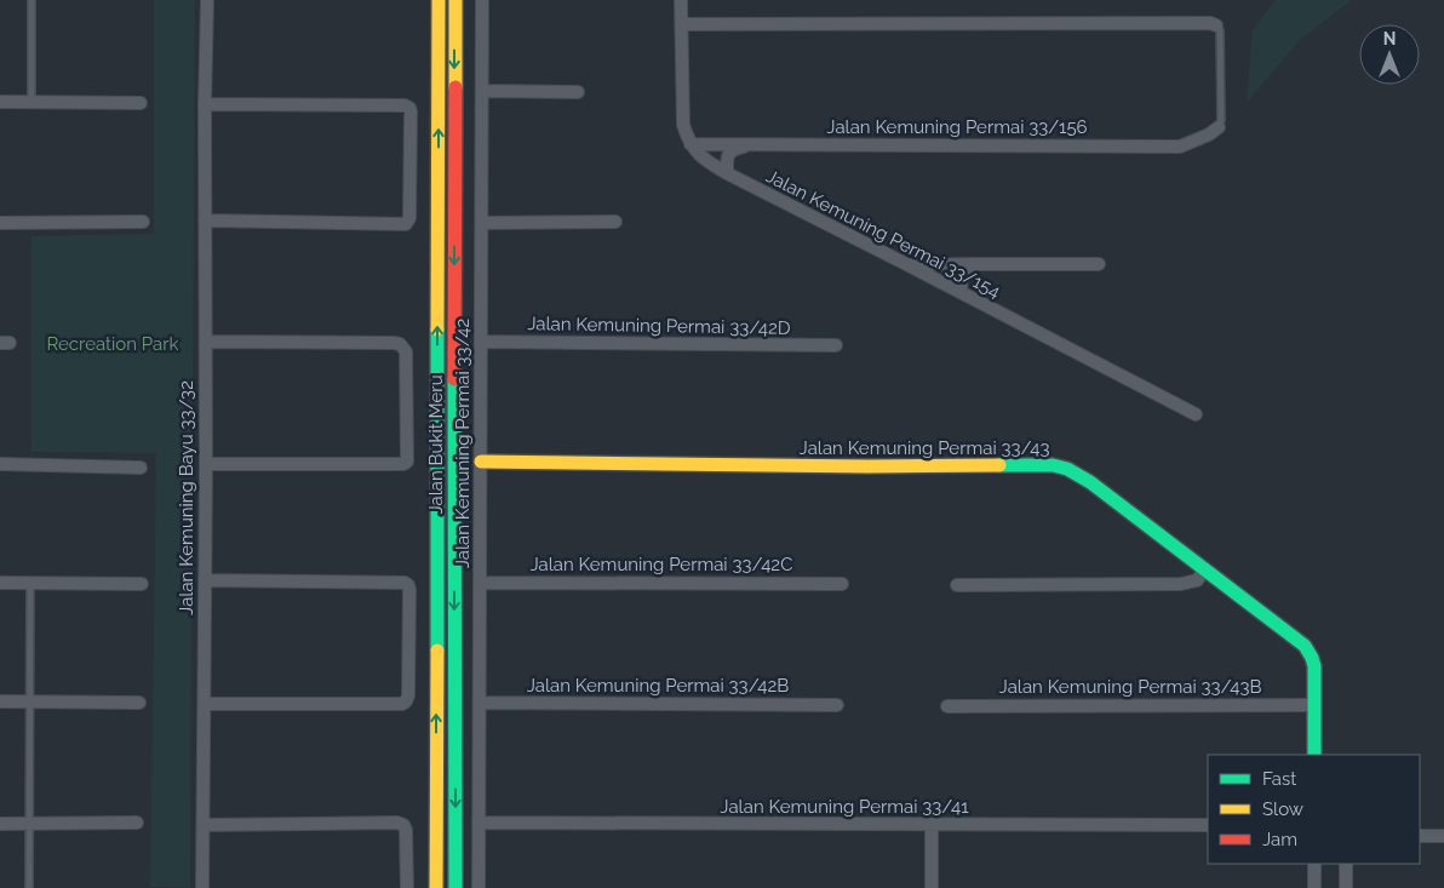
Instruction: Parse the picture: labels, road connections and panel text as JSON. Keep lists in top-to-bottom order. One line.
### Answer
{"streets":{"main road":["Jalan Bukit Meru","Jalan Kemuning Permai 33/43"],"street":["Jalan Kemuning Permai 33/156","Jalan Kemuning Permai 33/154","Jalan Kemuning Permai 33/42D","Jalan Kemuning Permai 33/42","Jalan Kemuning Bayu 33/32","Jalan Kemuning Permai 33/42C","Jalan Kemuning Permai 33/42B","Jalan Kemuning Permai 33/43B","Jalan Kemuning Permai 33/41"]},"crossings":[["Jalan Kemuning Permai 33/156","Jalan Kemuning Permai 33/154"],["Jalan Kemuning Permai 33/42D","Jalan Kemuning Permai 33/42"],["Jalan Kemuning Permai 33/42","Jalan Kemuning Permai 33/43"],["Jalan Kemuning Permai 33/42","Jalan Kemuning Permai 33/42C"],["Jalan Kemuning Permai 33/42","Jalan Kemuning Permai 33/42B"],["Jalan Kemuning Permai 33/42","Jalan Kemuning Permai 33/41"],["Jalan Kemuning Permai 33/43","Jalan Kemuning Permai 33/43B"]],"parks":["Recreation Park"],"legend":["Fast","Slow","Jam"],"north":"top"}
